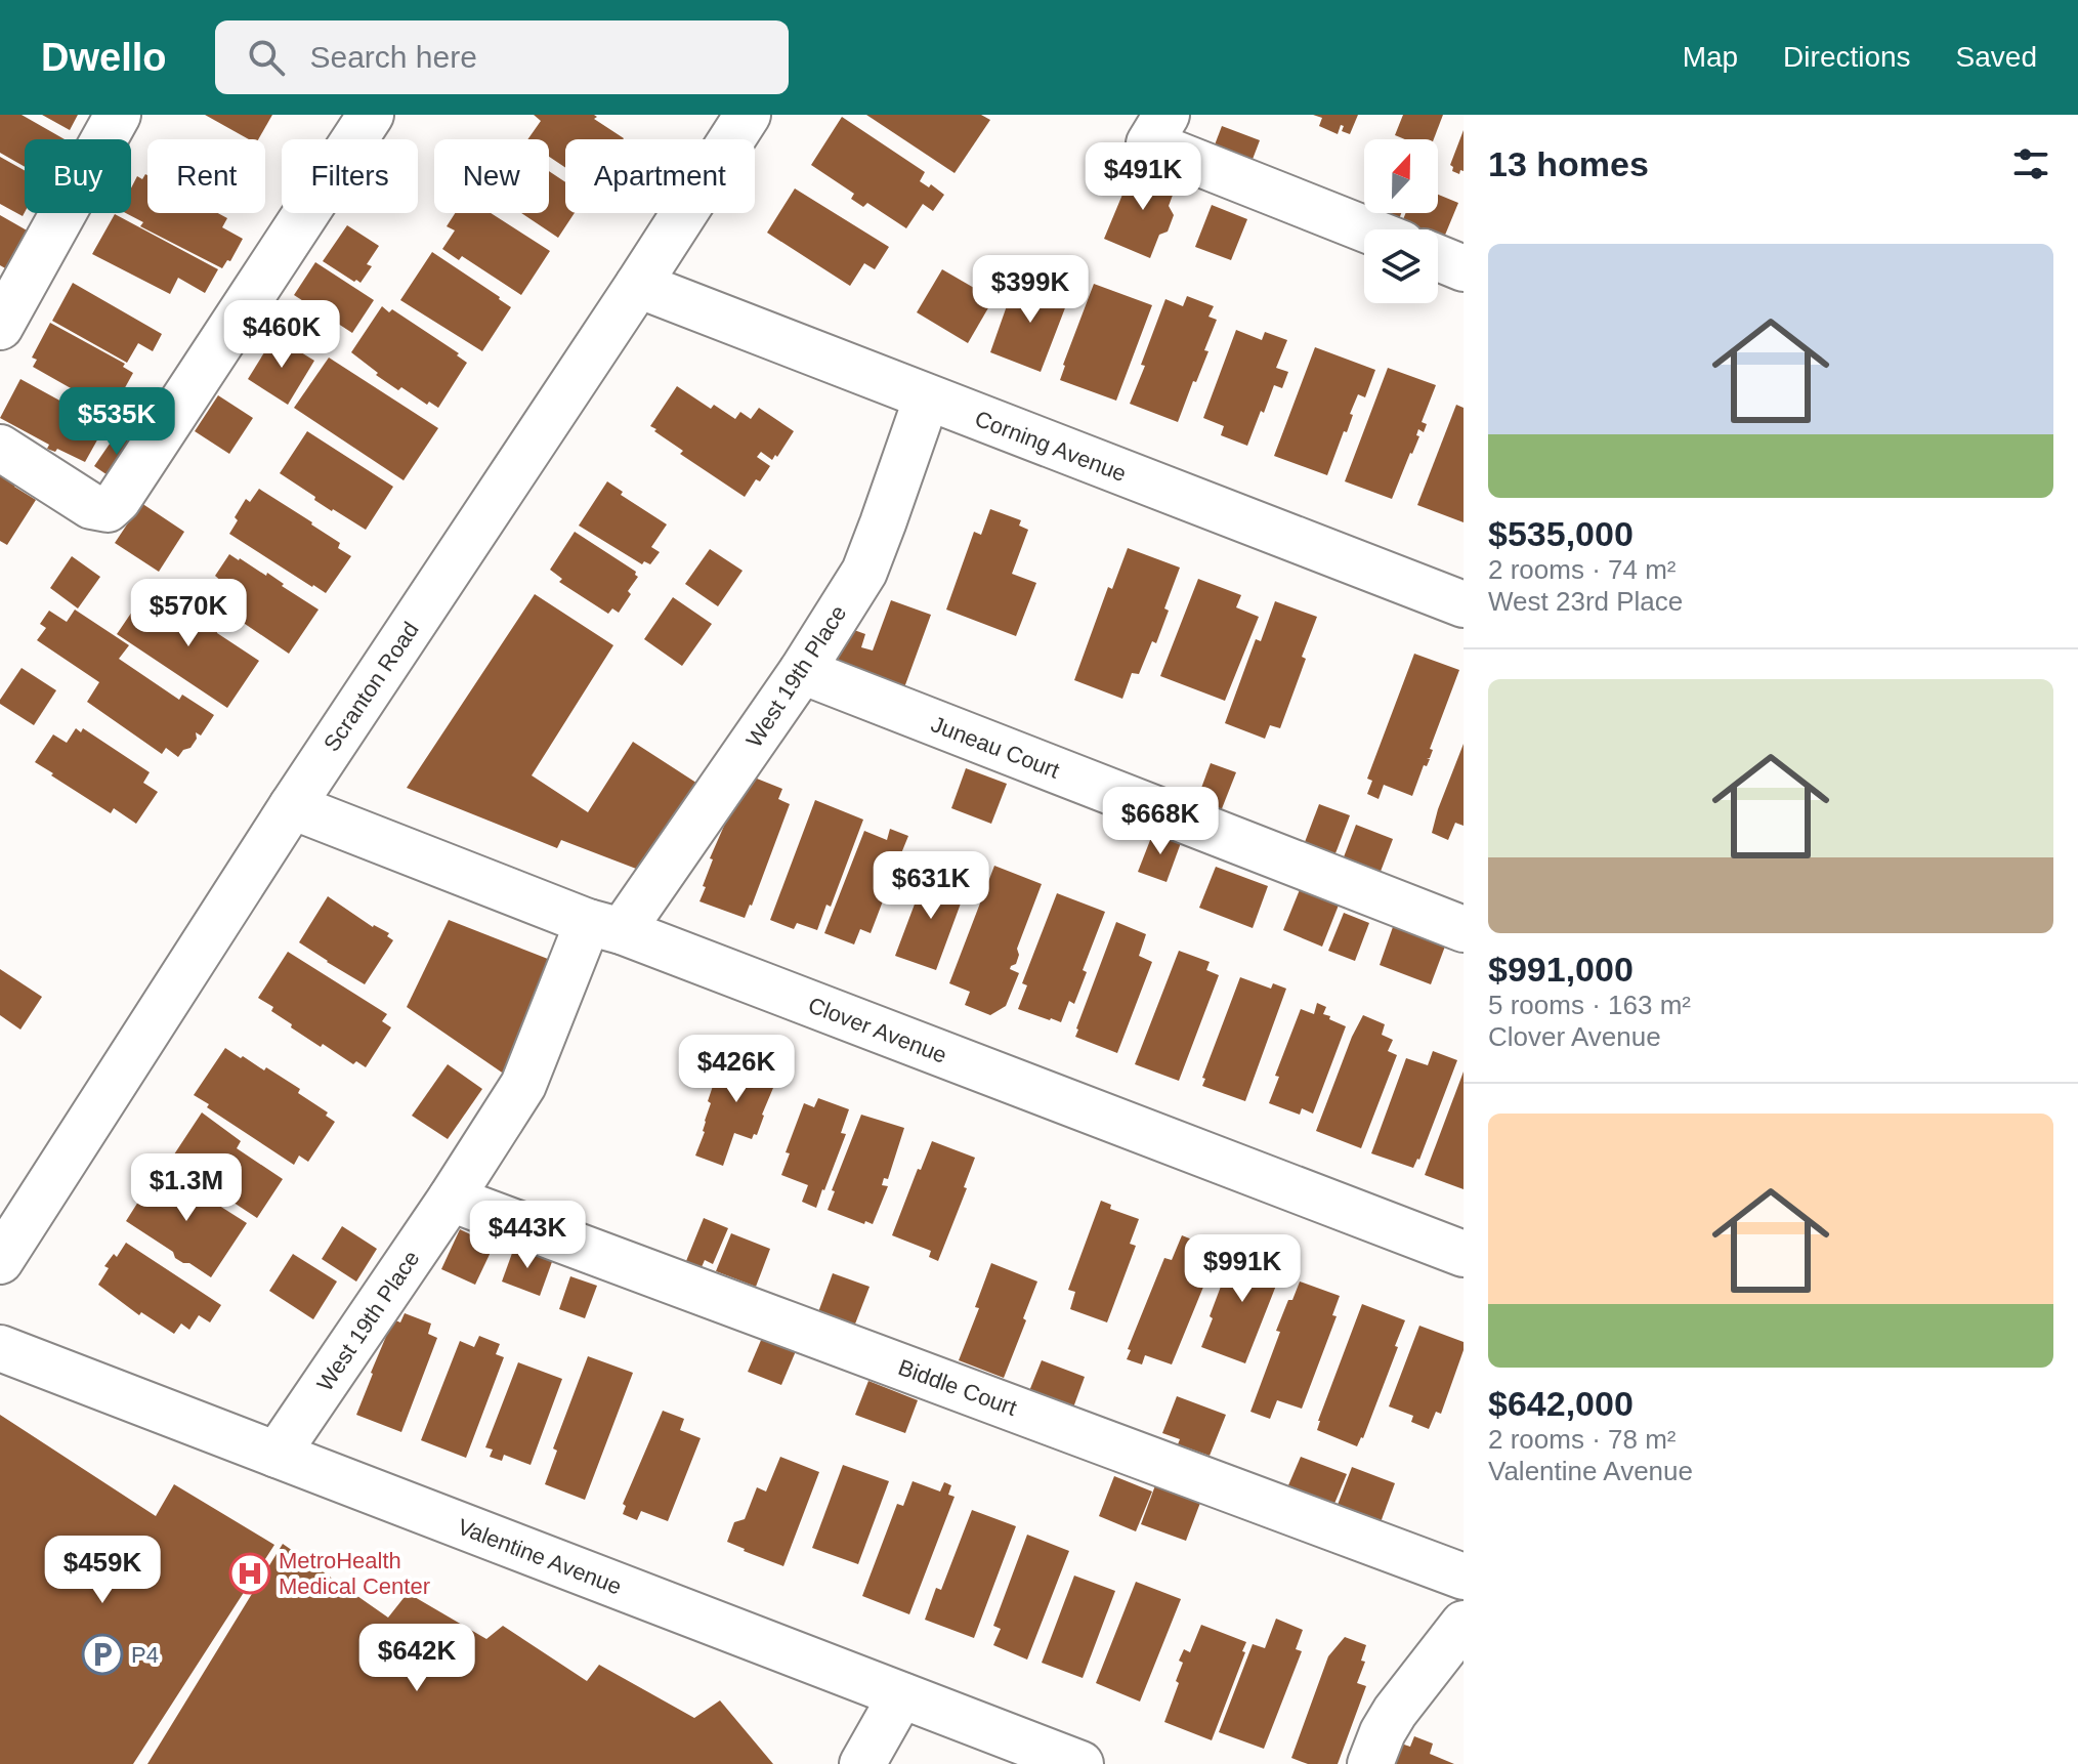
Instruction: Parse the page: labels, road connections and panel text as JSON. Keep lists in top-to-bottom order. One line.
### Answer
{"streets":{"street":["Corning Avenue","West 19th Place","Scranton Road","Juneau Court","Clover Avenue","Biddle Court","Valentine Avenue"]},"crossings":[["Corning Avenue","West 19th Place"],["Corning Avenue","Scranton Road"],["West 19th Place","Juneau Court"],["West 19th Place","Clover Avenue"],["West 19th Place","Biddle Court"],["West 19th Place","Valentine Avenue"],["Scranton Road","Clover Avenue"]],"places":{"hospital":["MetroHealth Medical Center"],"parking":["P4"]},"north":"top","page":{"header":"Dwello","search":"Search here","nav":["Map","Directions","Saved"],"heading":"13 homes","chip":["Buy","Rent","Filters","New","Apartment"],"price":["$491K","$399K","$460K","$535K","$570K","$668K","$631K","$426K","$1.3M","$443K","$991K","$459K","$642K"],"list":[{"name":"$535,000","note":"2 rooms · 74 m² · West 23rd Place"},{"name":"$991,000","note":"5 rooms · 163 m² · Clover Avenue"},{"name":"$642,000","note":"2 rooms · 78 m² · Valentine Avenue"}]}}
